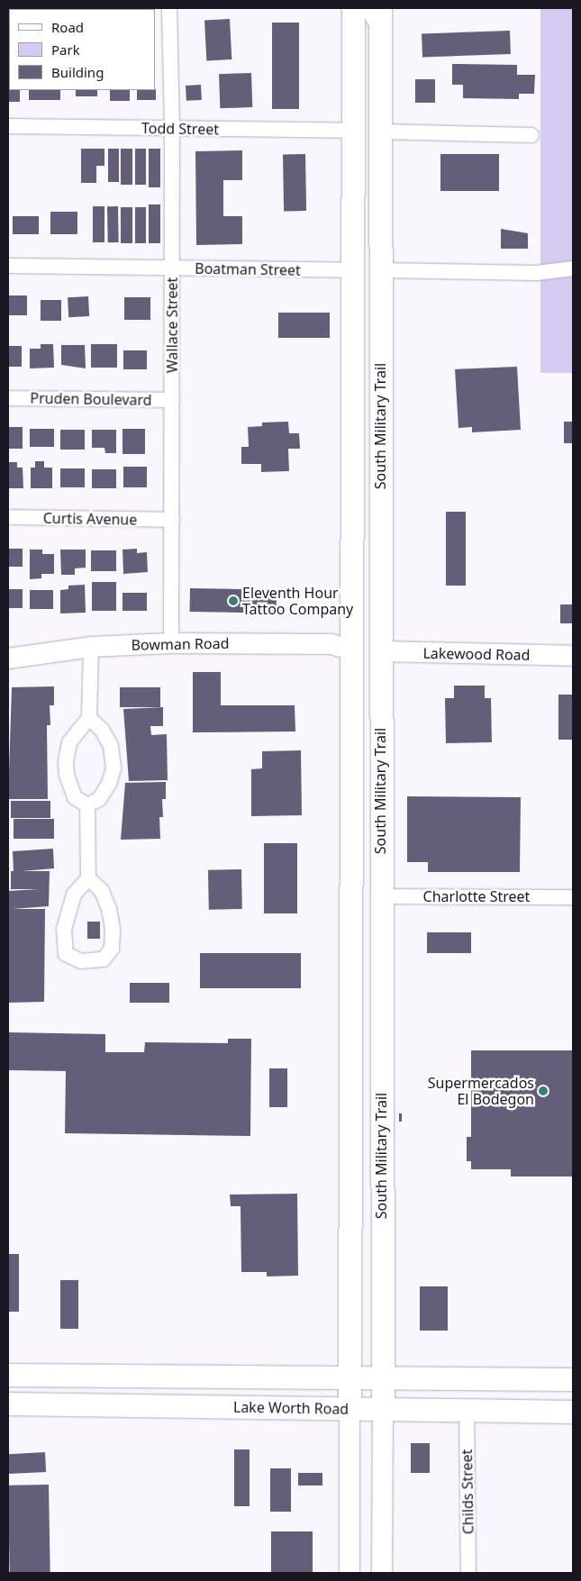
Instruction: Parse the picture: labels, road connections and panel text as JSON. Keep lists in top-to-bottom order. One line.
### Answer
{"streets":{"main road":["South Military Trail","Lake Worth Road"],"street":["Todd Street","Boatman Street","Wallace Street","Pruden Boulevard","Curtis Avenue","Bowman Road","Lakewood Road","Charlotte Street","Childs Street"]},"crossings":[["Todd Street","Wallace Street"],["Todd Street","South Military Trail"],["Boatman Street","Wallace Street"],["Boatman Street","South Military Trail"],["Wallace Street","Pruden Boulevard"],["Wallace Street","Curtis Avenue"],["Wallace Street","Bowman Road"],["South Military Trail","Bowman Road"],["South Military Trail","Lakewood Road"],["South Military Trail","Charlotte Street"],["South Military Trail","Lake Worth Road"],["Lake Worth Road","Childs Street"]],"places":["Eleventh Hour Tattoo Company","Supermercados El Bodegon"],"legend":["Road","Park","Building"]}
